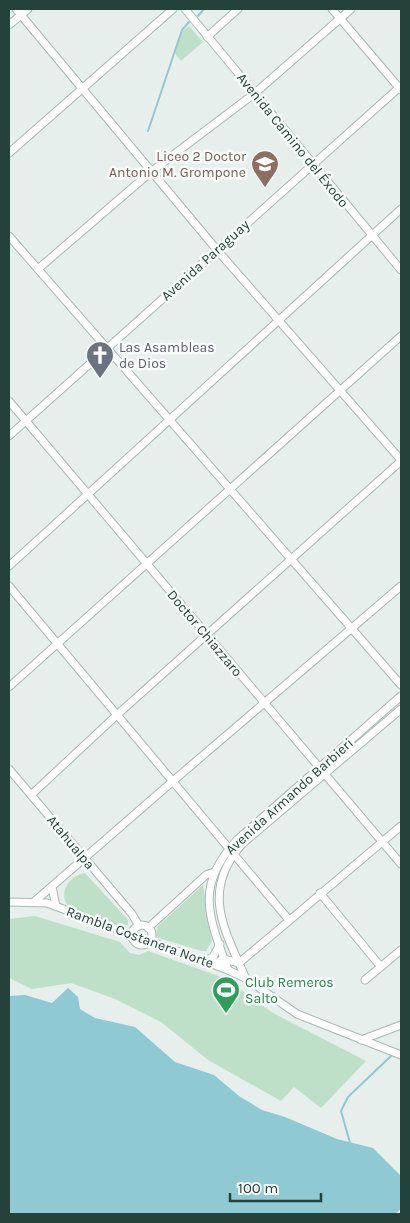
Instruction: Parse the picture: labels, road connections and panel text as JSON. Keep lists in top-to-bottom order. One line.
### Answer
{"streets":{"street":["Avenida Camino del Éxodo","Avenida Paraguay","Doctor Chiazzaro","Avenida Armando Barbieri","Atahualpa","Rambla Costanera Norte"]},"crossings":[["Avenida Camino del Éxodo","Avenida Paraguay"],["Avenida Paraguay","Doctor Chiazzaro"],["Doctor Chiazzaro","Avenida Armando Barbieri"],["Avenida Armando Barbieri","Rambla Costanera Norte"],["Atahualpa","Rambla Costanera Norte"]],"places":{"school or university":["Liceo 2 Doctor Antonio M. Grompone"],"church":["Las Asambleas de Dios"],"sports":["Club Remeros Salto"]},"scale_bar":"100 m"}
